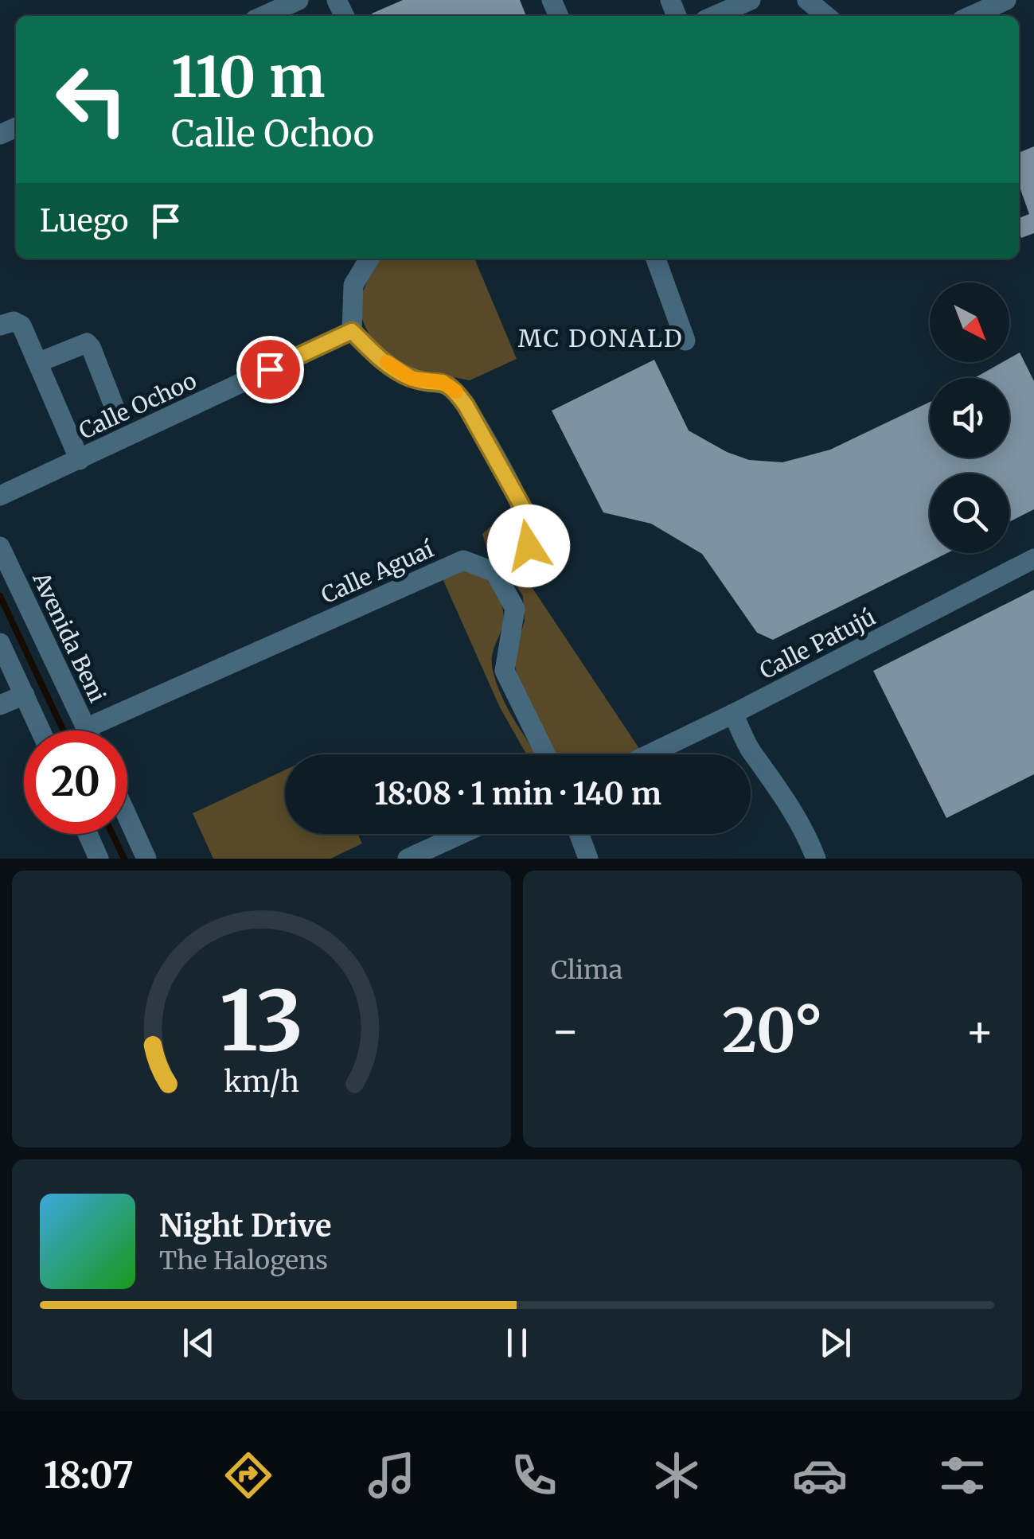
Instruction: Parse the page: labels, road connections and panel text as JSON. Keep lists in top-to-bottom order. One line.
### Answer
{"streets":{"street":["Calle Ochoo","Calle Aguaí","Avenida Beni","Calle Patujú"]},"crossings":[["Calle Aguaí","Avenida Beni"]],"districts":["MC DONALD"],"north":"bottom right","page":{"turn":["110 m","Calle Ochoo"],"then":"Luego","limit":"20","trip":"18:08 · 1 min · 140 m","tile":"Clima","heat":["−","20°","+"],"song":["Night Drive","The Halogens"],"tabs":"18:07","gauge":["13","km/h"]}}
